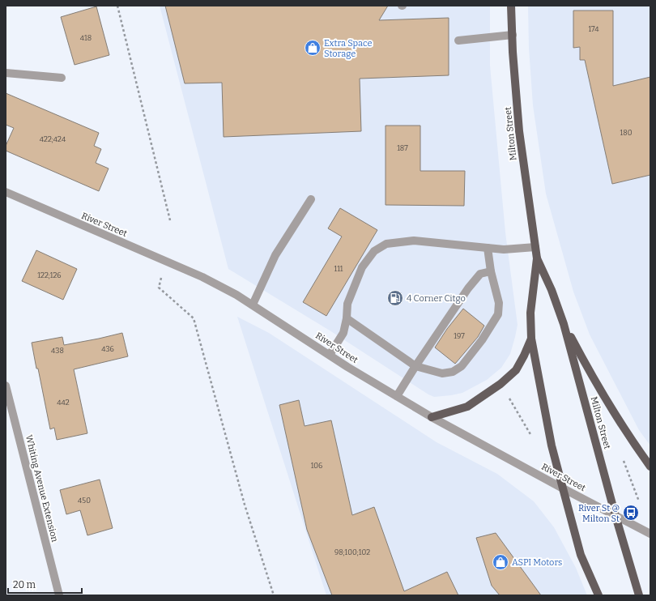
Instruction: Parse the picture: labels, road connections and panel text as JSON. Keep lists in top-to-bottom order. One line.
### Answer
{"streets":{"main road":["Milton Street"],"street":["River Street","Whiting Avenue Extension"]},"crossings":[["Milton Street","River Street"]],"places":{"shop":["Extra Space Storage","ASPI Motors"],"fuel station":["4 Corner Citgo"],"bus stop":["River St @ Milton St"]},"house_numbers":["174","418","180","422;424","187","111","122;126","197","436","438","442","106","450","98;100;102"],"scale_bar":"20 m"}
